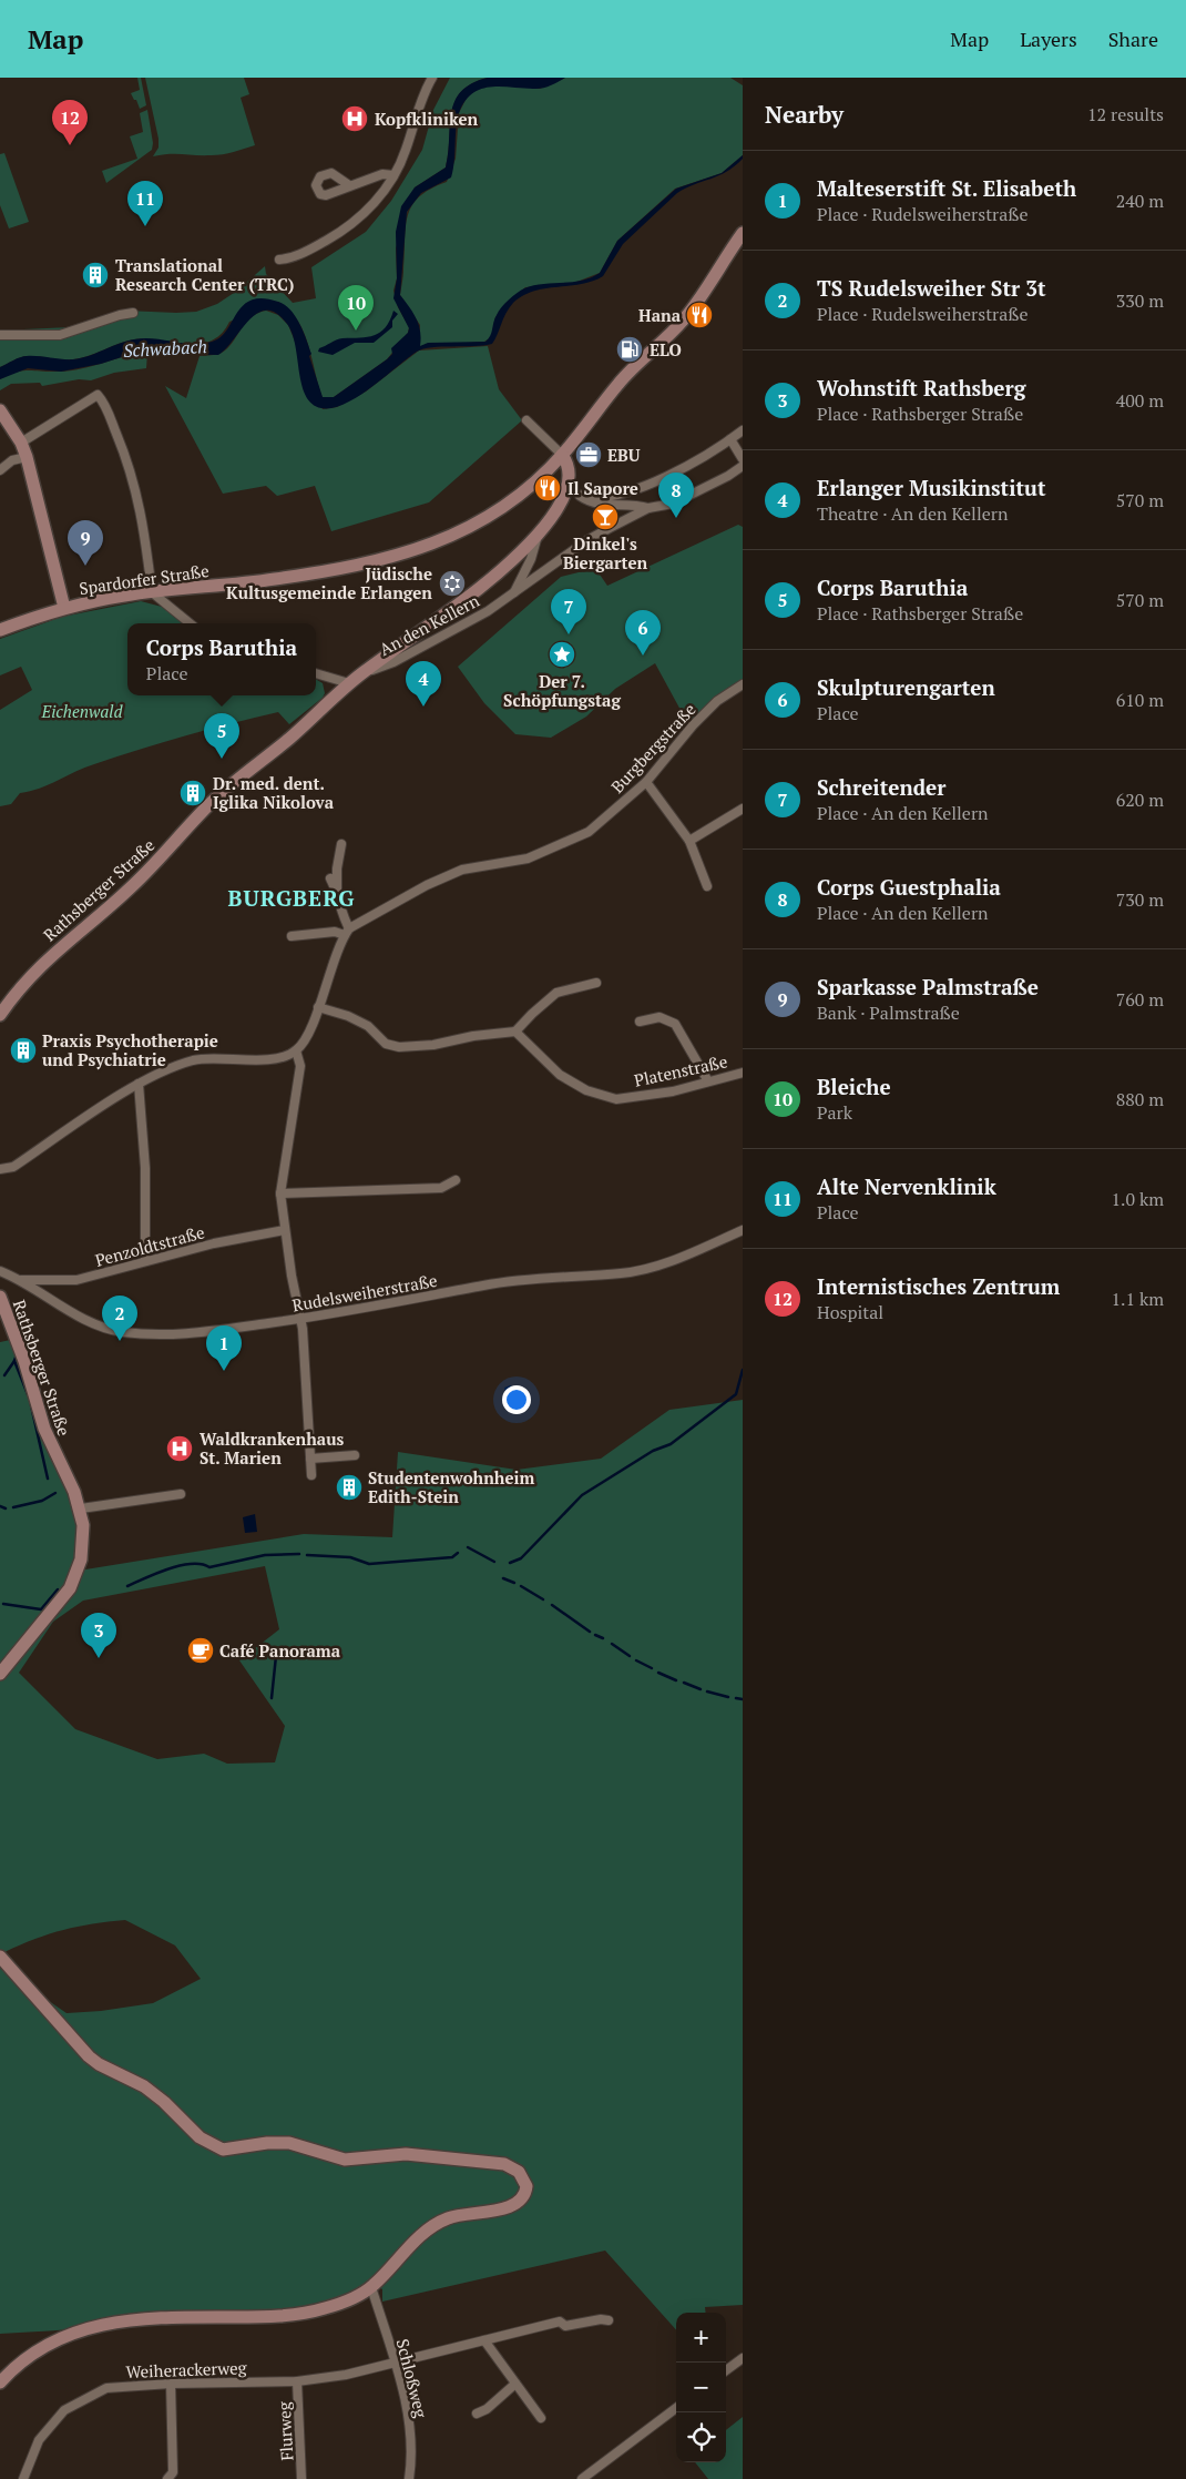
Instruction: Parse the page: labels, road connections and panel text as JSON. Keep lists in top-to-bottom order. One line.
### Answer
{"streets":{"street":["Spardorfer Straße","An den Kellern","Burgbergstraße","Rathsberger Straße","Platenstraße","Penzoldtstraße","Rudelsweiherstraße","Weiherackerweg","Schloßweg","Flurweg"]},"crossings":[["An den Kellern","Rathsberger Straße"],["Penzoldtstraße","Rudelsweiherstraße"],["Weiherackerweg","Schloßweg"],["Weiherackerweg","Flurweg"]],"districts":["BURGBERG"],"water":["Schwabach"],"parks":["Eichenwald"],"places":{"hospital":["Kopfkliniken","Waldkrankenhaus St. Marien"],"building":["Translational Research Center (TRC)","Dr. med. dent. Iglika Nikolova","Praxis Psychotherapie und Psychiatrie","Studentenwohnheim Edith-Stein"],"restaurant":["Hana","Il Sapore"],"fuel station":["ELO"],"office":["EBU"],"bar":["Dinkel's Biergarten"],"synagogue":["Jüdische Kultusgemeinde Erlangen"],"place":["Der 7. Schöpfungstag"],"cafe":["Café Panorama"]},"page":{"header":"Map","nav":["Map","Layers","Share"],"heading":["Nearby","12 results"],"pins":["12","11","10","8","9","7","6","4","5","2","1","3"],"list":[{"mark":"1","name":"Malteserstift St. Elisabeth","note":"Place · Rudelsweiherstraße","value":"240 m"},{"mark":"2","name":"TS Rudelsweiher Str 3t","note":"Place · Rudelsweiherstraße","value":"330 m"},{"mark":"3","name":"Wohnstift Rathsberg","note":"Place · Rathsberger Straße","value":"400 m"},{"mark":"4","name":"Erlanger Musikinstitut","note":"Theatre · An den Kellern","value":"570 m"},{"mark":"5","name":"Corps Baruthia","note":"Place · Rathsberger Straße","value":"570 m"},{"mark":"6","name":"Skulpturengarten","note":"Place","value":"610 m"},{"mark":"7","name":"Schreitender","note":"Place · An den Kellern","value":"620 m"},{"mark":"8","name":"Corps Guestphalia","note":"Place · An den Kellern","value":"730 m"},{"mark":"9","name":"Sparkasse Palmstraße","note":"Bank · Palmstraße","value":"760 m"},{"mark":"10","name":"Bleiche","note":"Park","value":"880 m"},{"mark":"11","name":"Alte Nervenklinik","note":"Place","value":"1.0 km"},{"mark":"12","name":"Internistisches Zentrum","note":"Hospital","value":"1.1 km"}],"popup":["Corps Baruthia","Place"],"map_buttons":["+","−"]}}
